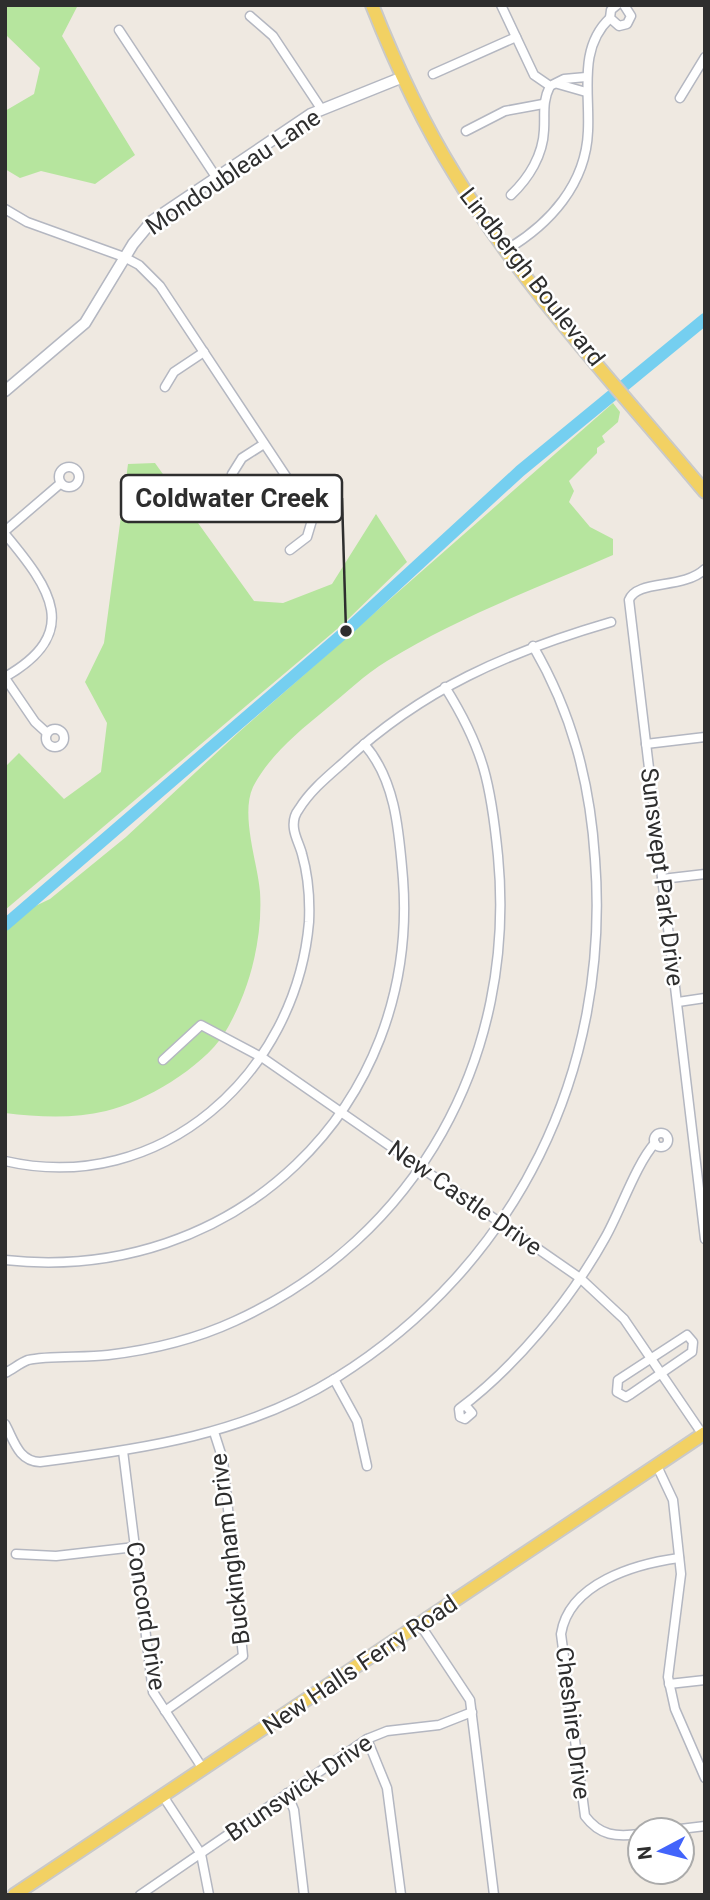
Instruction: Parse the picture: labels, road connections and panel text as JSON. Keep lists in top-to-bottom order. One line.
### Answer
{"streets":{"main road":["Lindbergh Boulevard","New Halls Ferry Road"],"street":["Mondoubleau Lane","Sunswept Park Drive","New Castle Drive","Buckingham Drive","Concord Drive","Cheshire Drive","Brunswick Drive"]},"crossings":[["Mondoubleau Lane","Lindbergh Boulevard"],["New Castle Drive","New Halls Ferry Road"],["Buckingham Drive","Concord Drive"],["Concord Drive","New Halls Ferry Road"]],"places":["Coldwater Creek"],"north":"left"}
